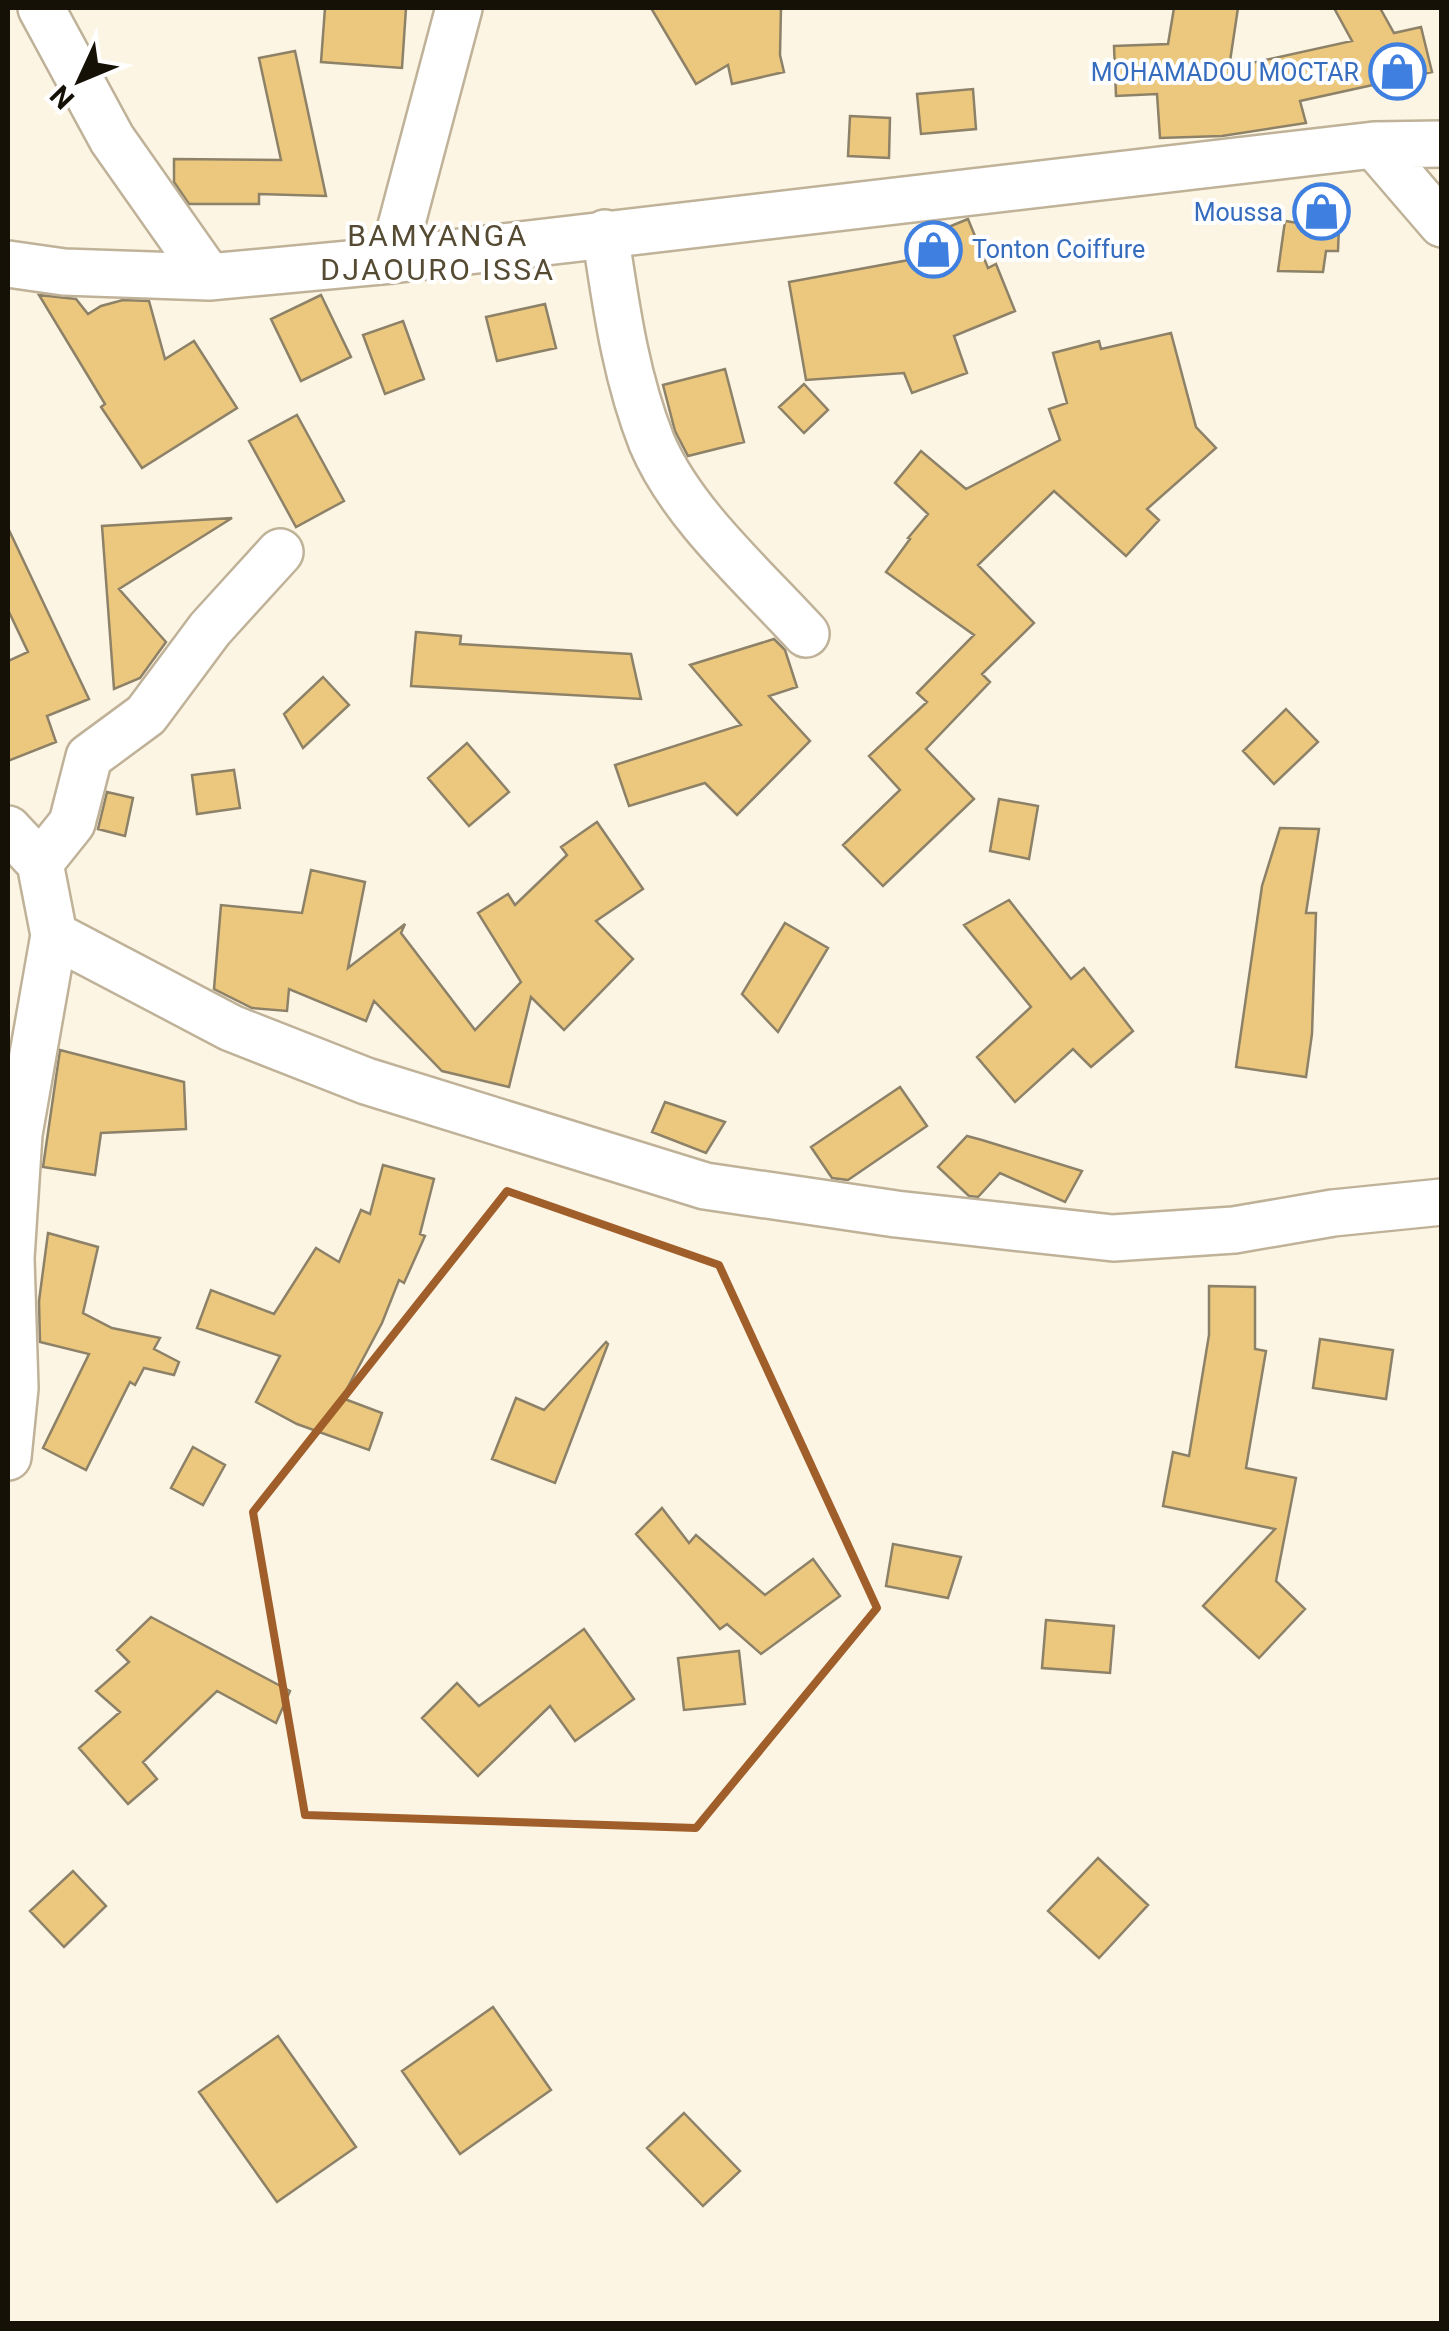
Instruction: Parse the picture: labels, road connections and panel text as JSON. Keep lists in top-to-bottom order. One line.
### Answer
{"districts":["BAMYANGA DJAOURO ISSA"],"places":{"shop":["MOHAMADOU MOCTAR","Moussa","Tonton Coiffure"]},"north":"bottom left"}
